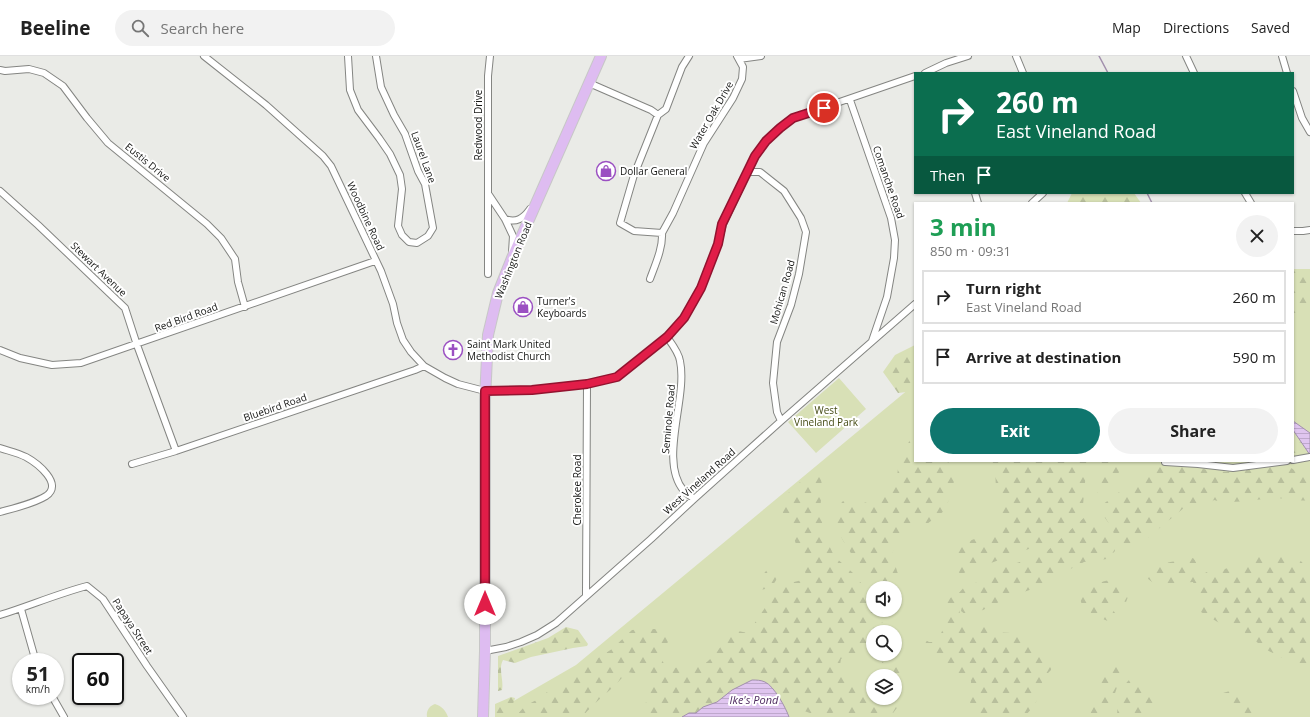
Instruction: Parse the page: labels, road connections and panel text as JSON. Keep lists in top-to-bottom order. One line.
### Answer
{"streets":{"main road":["Washington Road"],"street":["Water Oak Drive","Redwood Drive","Laurel Lane","Eustis Drive","Comanche Road","Woodbine Road","Stewart Avenue","Mohican Road","Red Bird Road","Bluebird Road","Seminole Road","West Vineland Road","Cherokee Road","Papaya Street"]},"crossings":[["Eustis Drive","Red Bird Road"],["Comanche Road","Woodbine Road"],["Comanche Road","West Vineland Road"],["Woodbine Road","Washington Road"],["Woodbine Road","Mohican Road"],["Woodbine Road","Red Bird Road"],["Woodbine Road","Bluebird Road"],["Woodbine Road","Seminole Road"],["Woodbine Road","Cherokee Road"],["Washington Road","West Vineland Road"],["Stewart Avenue","Red Bird Road"],["Stewart Avenue","Bluebird Road"],["Mohican Road","West Vineland Road"],["Seminole Road","West Vineland Road"],["West Vineland Road","Cherokee Road"]],"water":["Ike's Pond"],"parks":["West Vineland Park"],"places":{"shop":["Dollar General","Turner's Keyboards"],"church":["Saint Mark United Methodist Church"]},"page":{"header":"Beeline","search":"Search here","nav":["Map","Directions","Saved"],"turn":["260 m","East Vineland Road"],"then":"Then","heading":["3 min","850 m · 09:31"],"list":[{"name":"Turn right","note":"East Vineland Road","value":"260 m"},{"name":"Arrive at destination","value":"590 m"}],"buttons":["Exit","Share"],"speed":"51 km/h","limit":"60"}}
